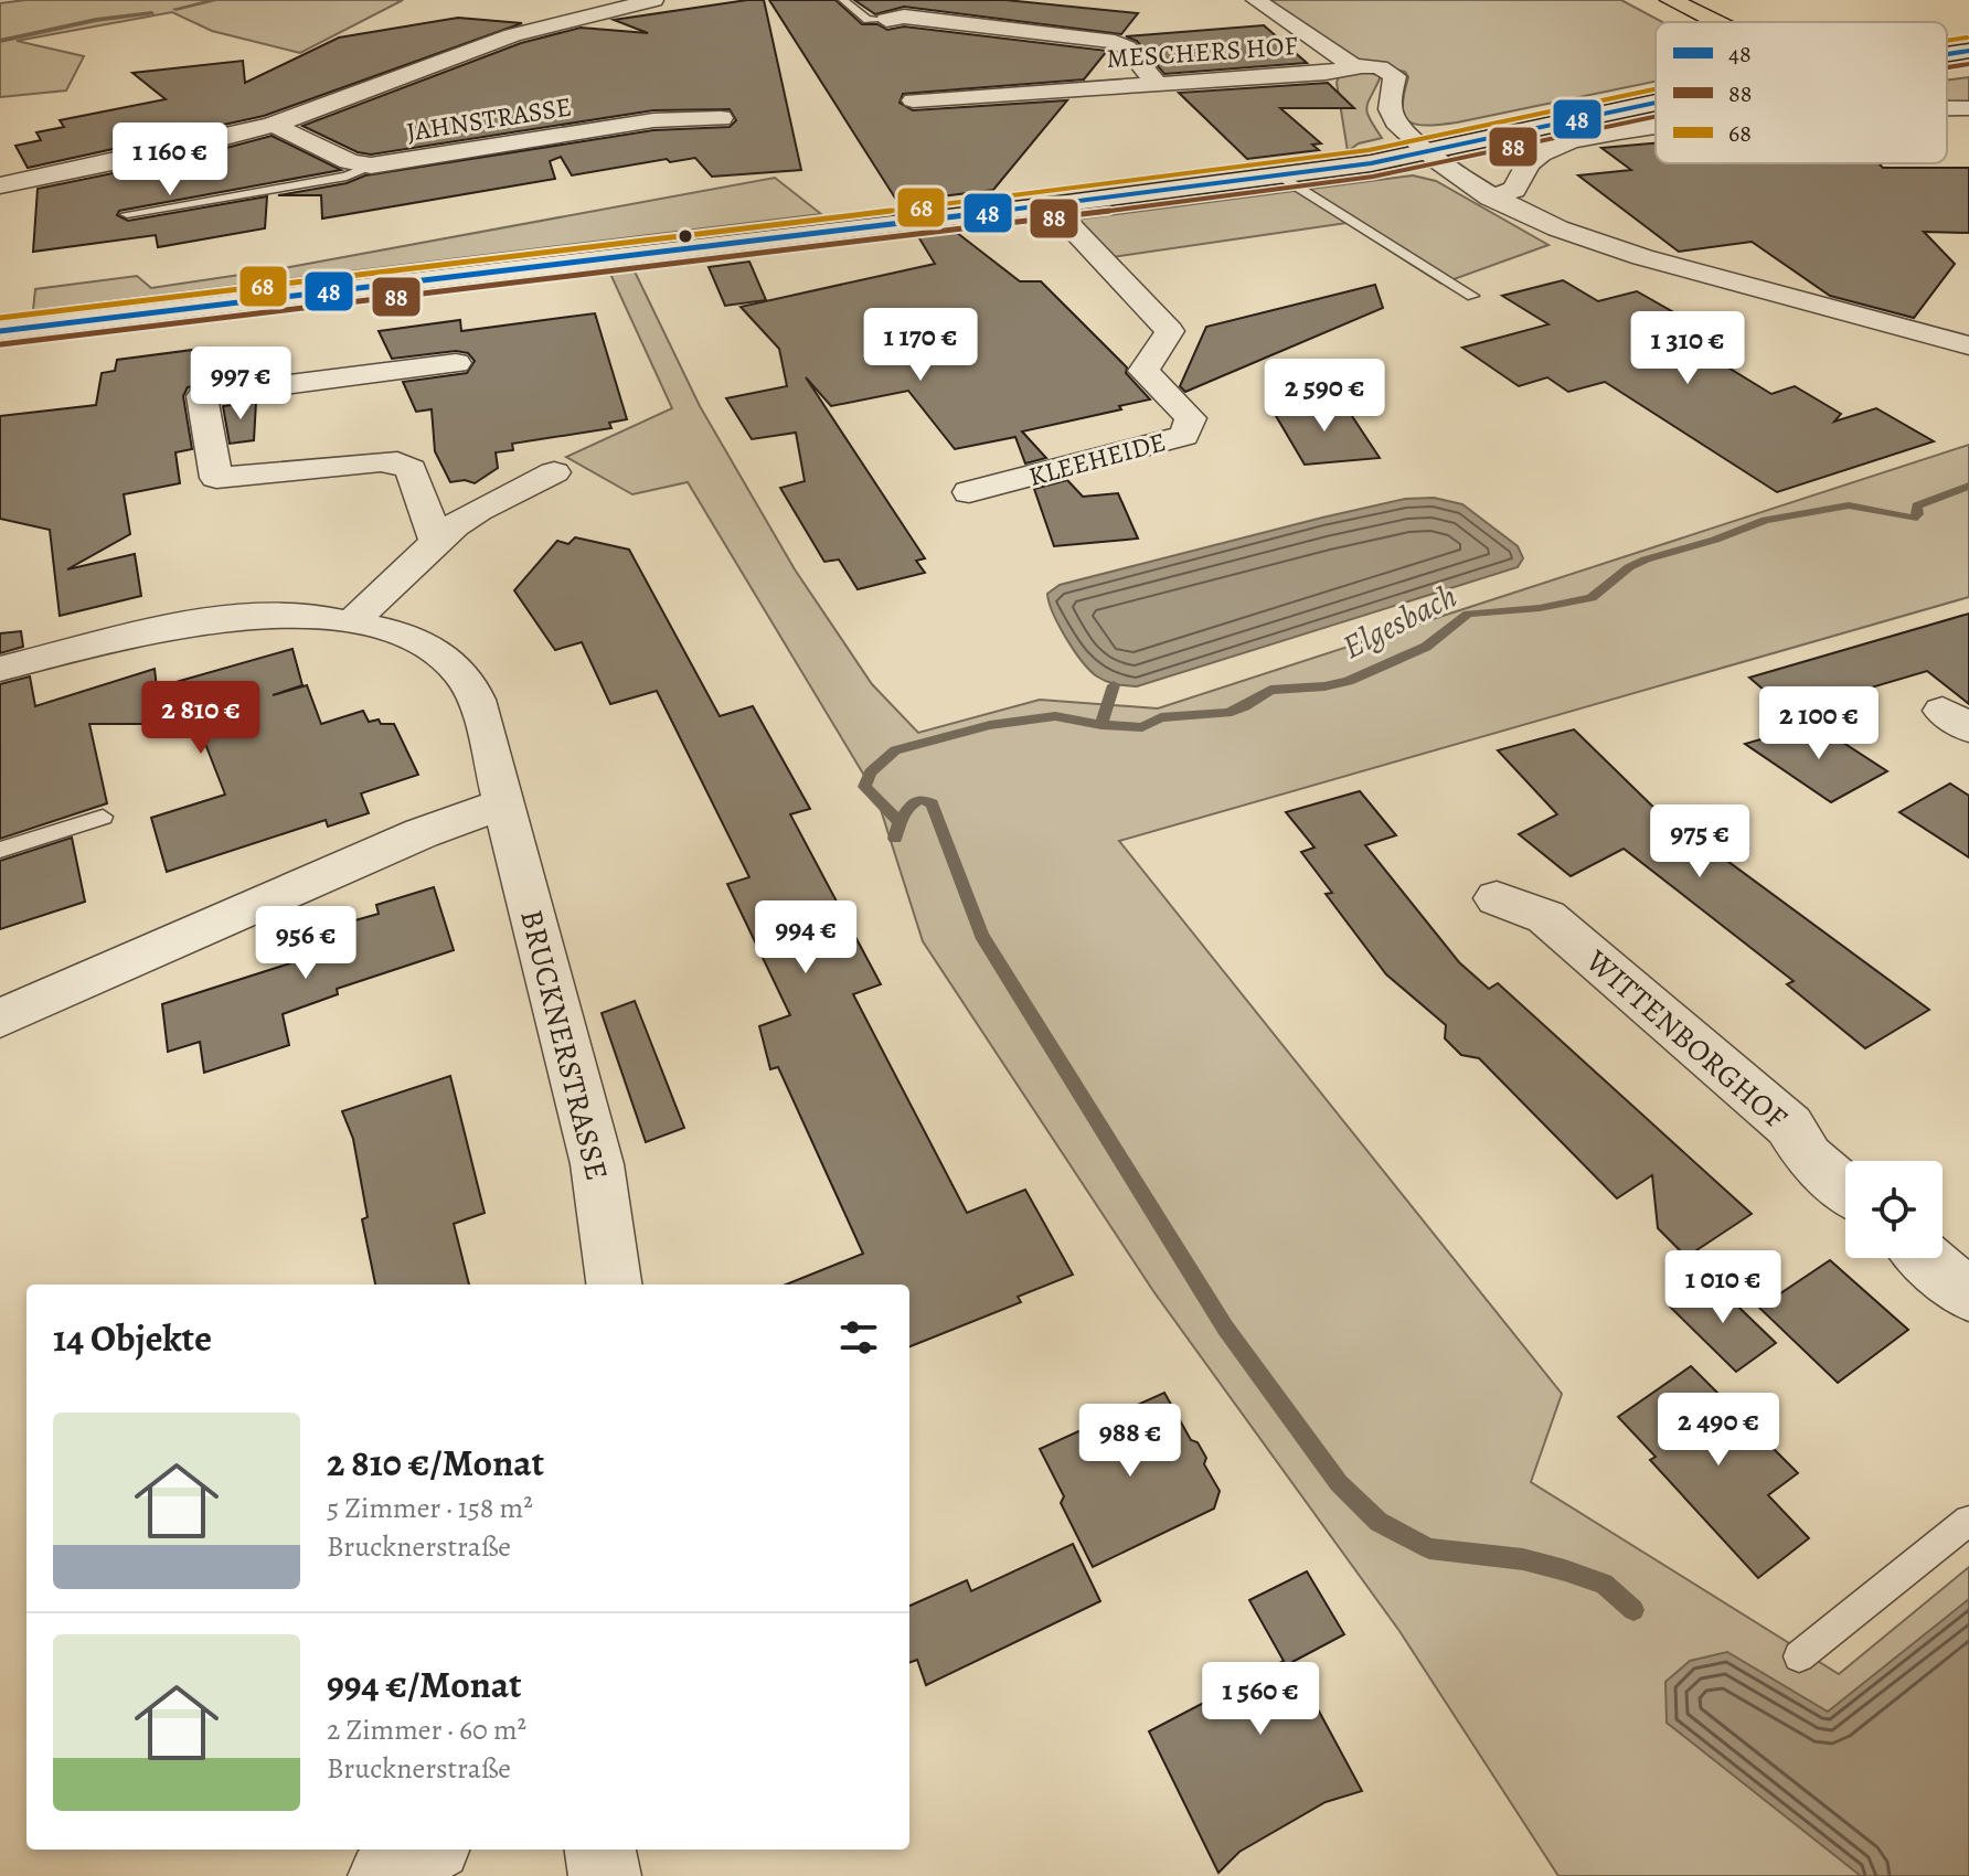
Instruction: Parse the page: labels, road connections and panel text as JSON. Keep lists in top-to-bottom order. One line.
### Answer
{"streets":{"street":["MESCHERS HOF","JAHNSTRASSE","KLEEHEIDE","WITTENBORGHOF","BRUCKNERSTRASSE"]},"water":["Elgesbach"],"lines":["transit line 68","transit line 48","transit line 88"],"legend":["48","88","68"],"page":{"price":["1 160 €","1 170 €","1 310 €","997 €","2 590 €","2 810 €","2 100 €","975 €","994 €","956 €","1 010 €","2 490 €","988 €","1 560 €"],"heading":"14 Objekte","list":[{"name":"2 810 €/Monat","note":"5 Zimmer · 158 m² · Brucknerstraße"},{"name":"994 €/Monat","note":"2 Zimmer · 60 m² · Brucknerstraße"}]}}
